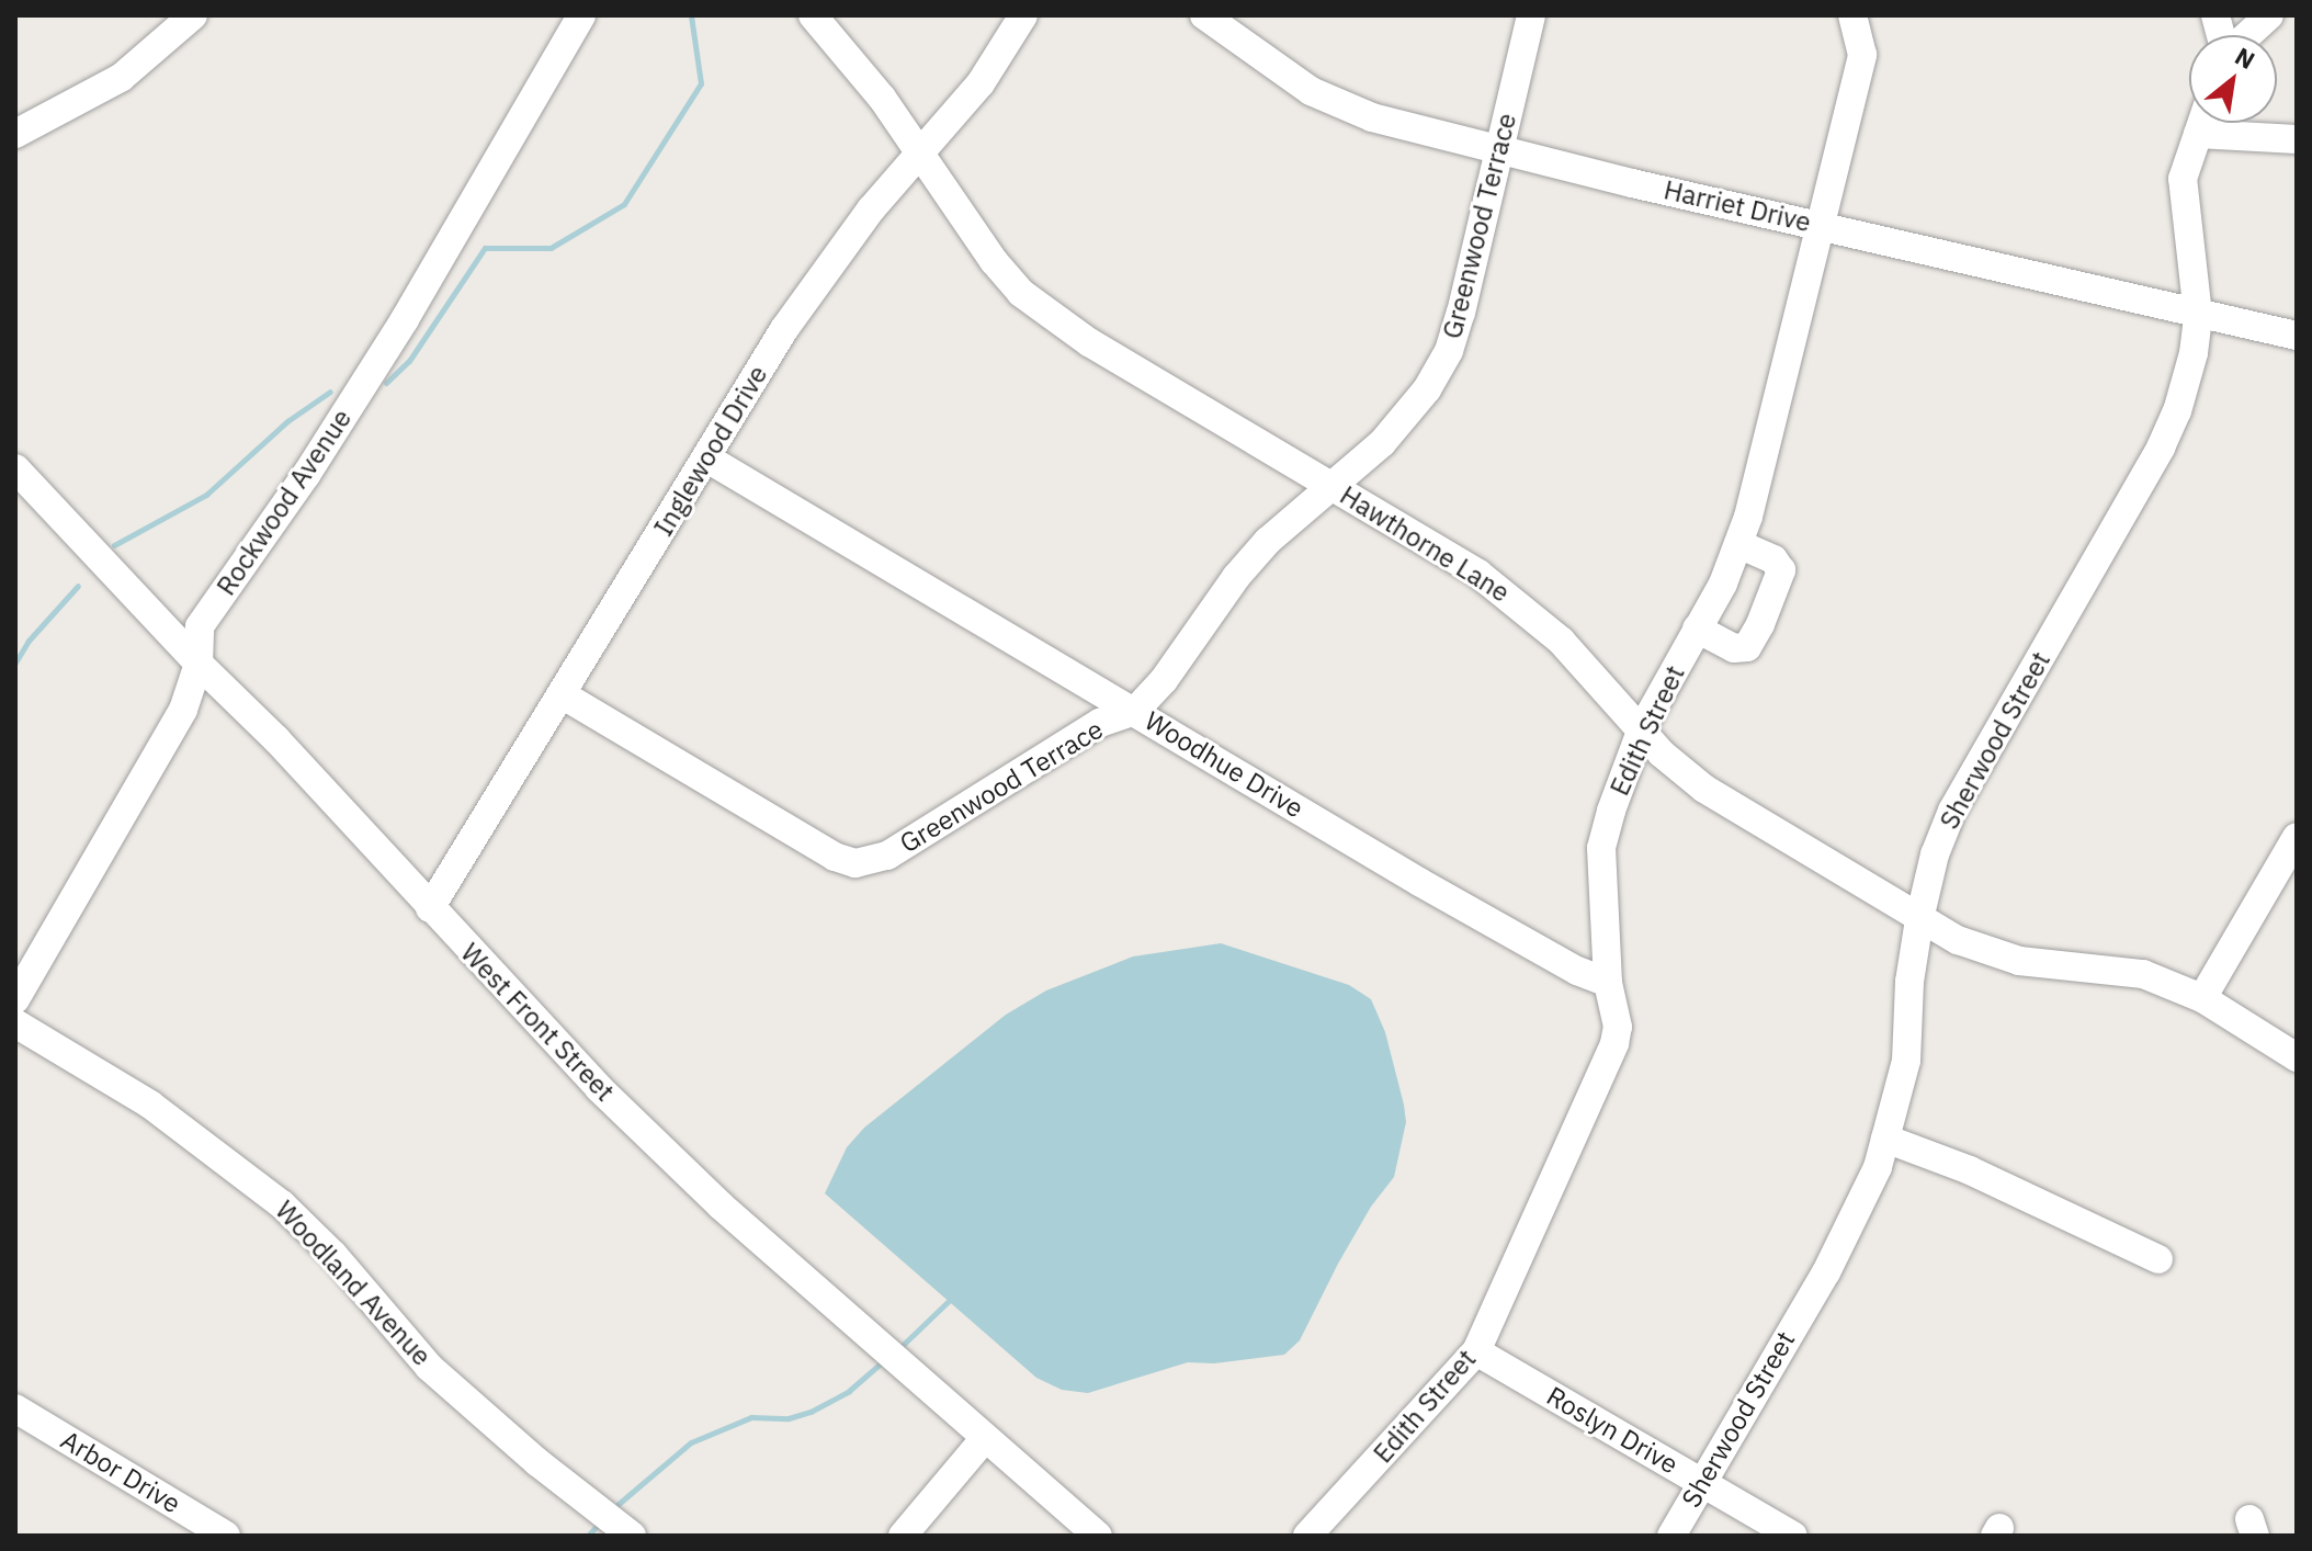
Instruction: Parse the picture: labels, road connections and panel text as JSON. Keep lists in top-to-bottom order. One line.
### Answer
{"streets":{"street":["Harriet Drive","Greenwood Terrace","Inglewood Drive","Rockwood Avenue","Hawthorne Lane","Edith Street","Sherwood Street","Woodhue Drive","West Front Street","Woodland Avenue","Roslyn Drive","Arbor Drive"]},"crossings":[["Harriet Drive","Greenwood Terrace"],["Harriet Drive","Edith Street"],["Harriet Drive","Sherwood Street"],["Greenwood Terrace","Inglewood Drive"],["Greenwood Terrace","Hawthorne Lane"],["Greenwood Terrace","Woodhue Drive"],["Inglewood Drive","Hawthorne Lane"],["Inglewood Drive","Woodhue Drive"],["Inglewood Drive","West Front Street"],["Rockwood Avenue","West Front Street"],["Hawthorne Lane","Edith Street"],["Hawthorne Lane","Sherwood Street"],["Edith Street","Woodhue Drive"],["Edith Street","Roslyn Drive"],["Sherwood Street","Roslyn Drive"]],"north":"top right"}
